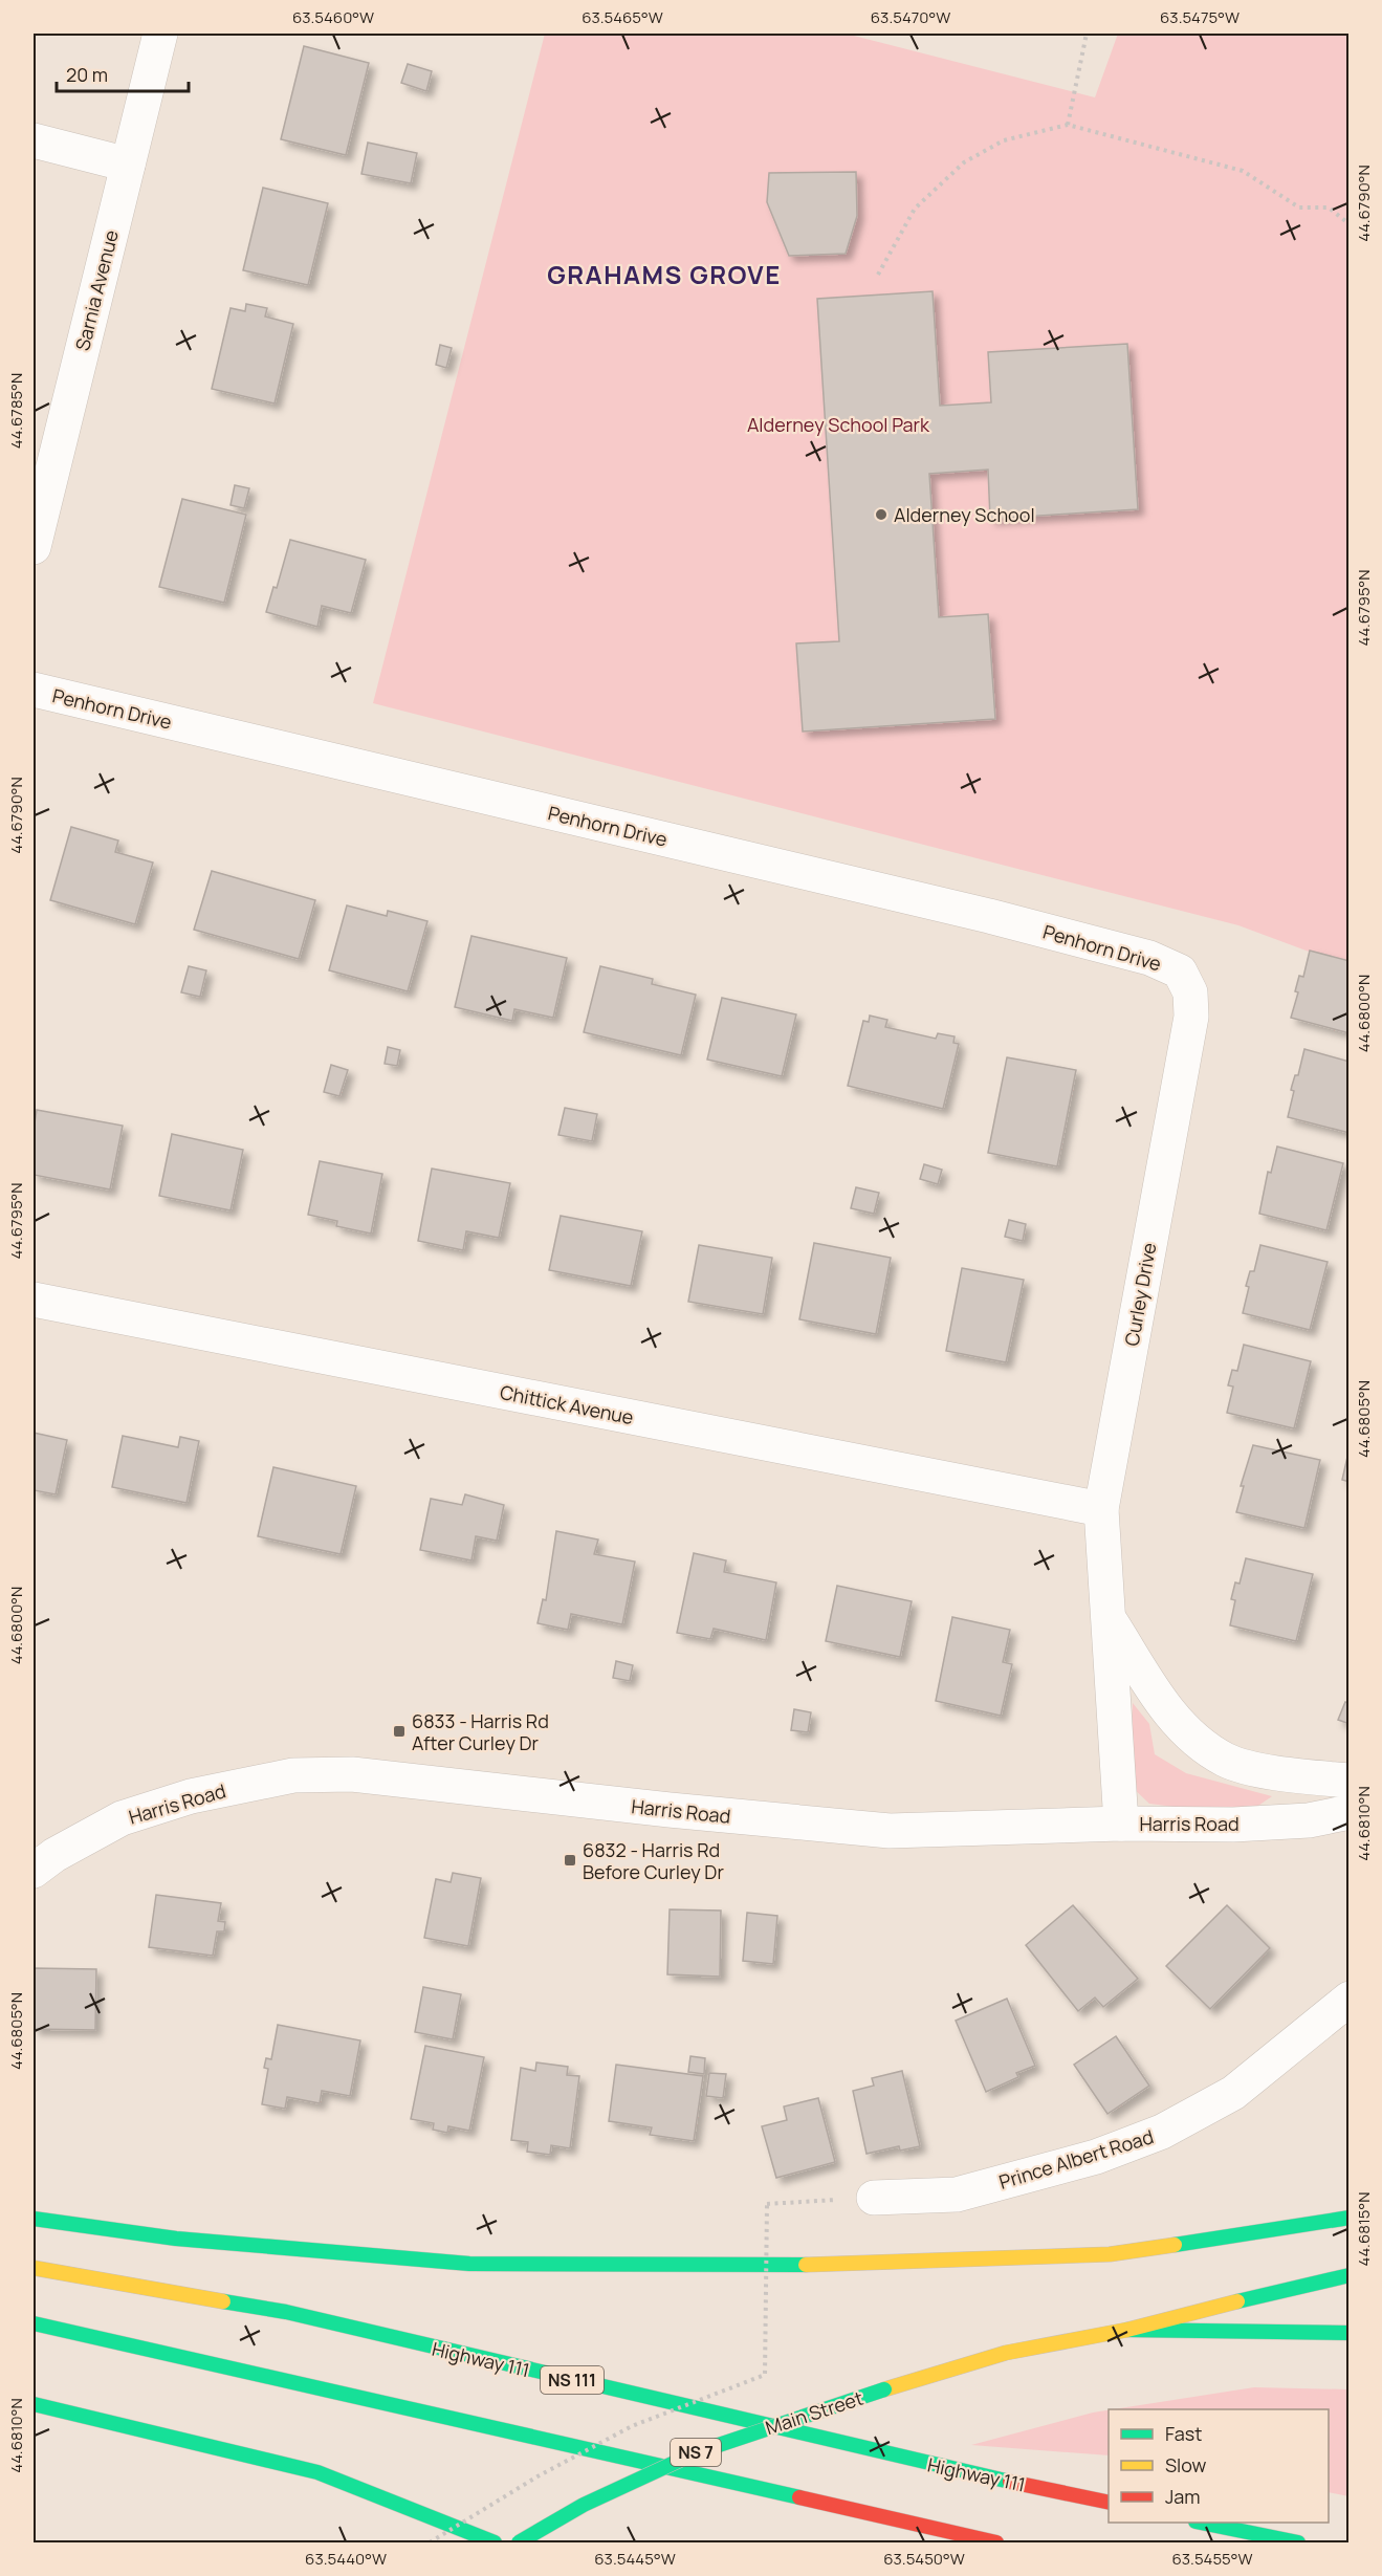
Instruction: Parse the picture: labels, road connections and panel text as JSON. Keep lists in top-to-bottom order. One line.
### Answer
{"streets":{"main road":["Highway 111","NS 111","Main Street","NS 7"],"street":["Sarnia Avenue","Penhorn Drive","Curley Drive","Chittick Avenue","Harris Road","Prince Albert Road"]},"crossings":[["Penhorn Drive","Curley Drive"],["Curley Drive","Chittick Avenue"],["Curley Drive","Harris Road"]],"districts":["GRAHAMS GROVE"],"parks":["Alderney School Park"],"places":{"other":["Alderney School"],"transit":["6833 - Harris Rd After Curley Dr","6832 - Harris Rd Before Curley Dr"]},"legend":["Fast","Slow","Jam"],"scale_bar":"20 m","coordinates":["63.5460°W","63.5465°W","63.5470°W","63.5475°W","44.6790°N","44.6785°N","44.6795°N","44.6800°N","44.6805°N","44.6810°N","44.6815°N","63.5440°W","63.5445°W","63.5450°W","63.5455°W"]}
